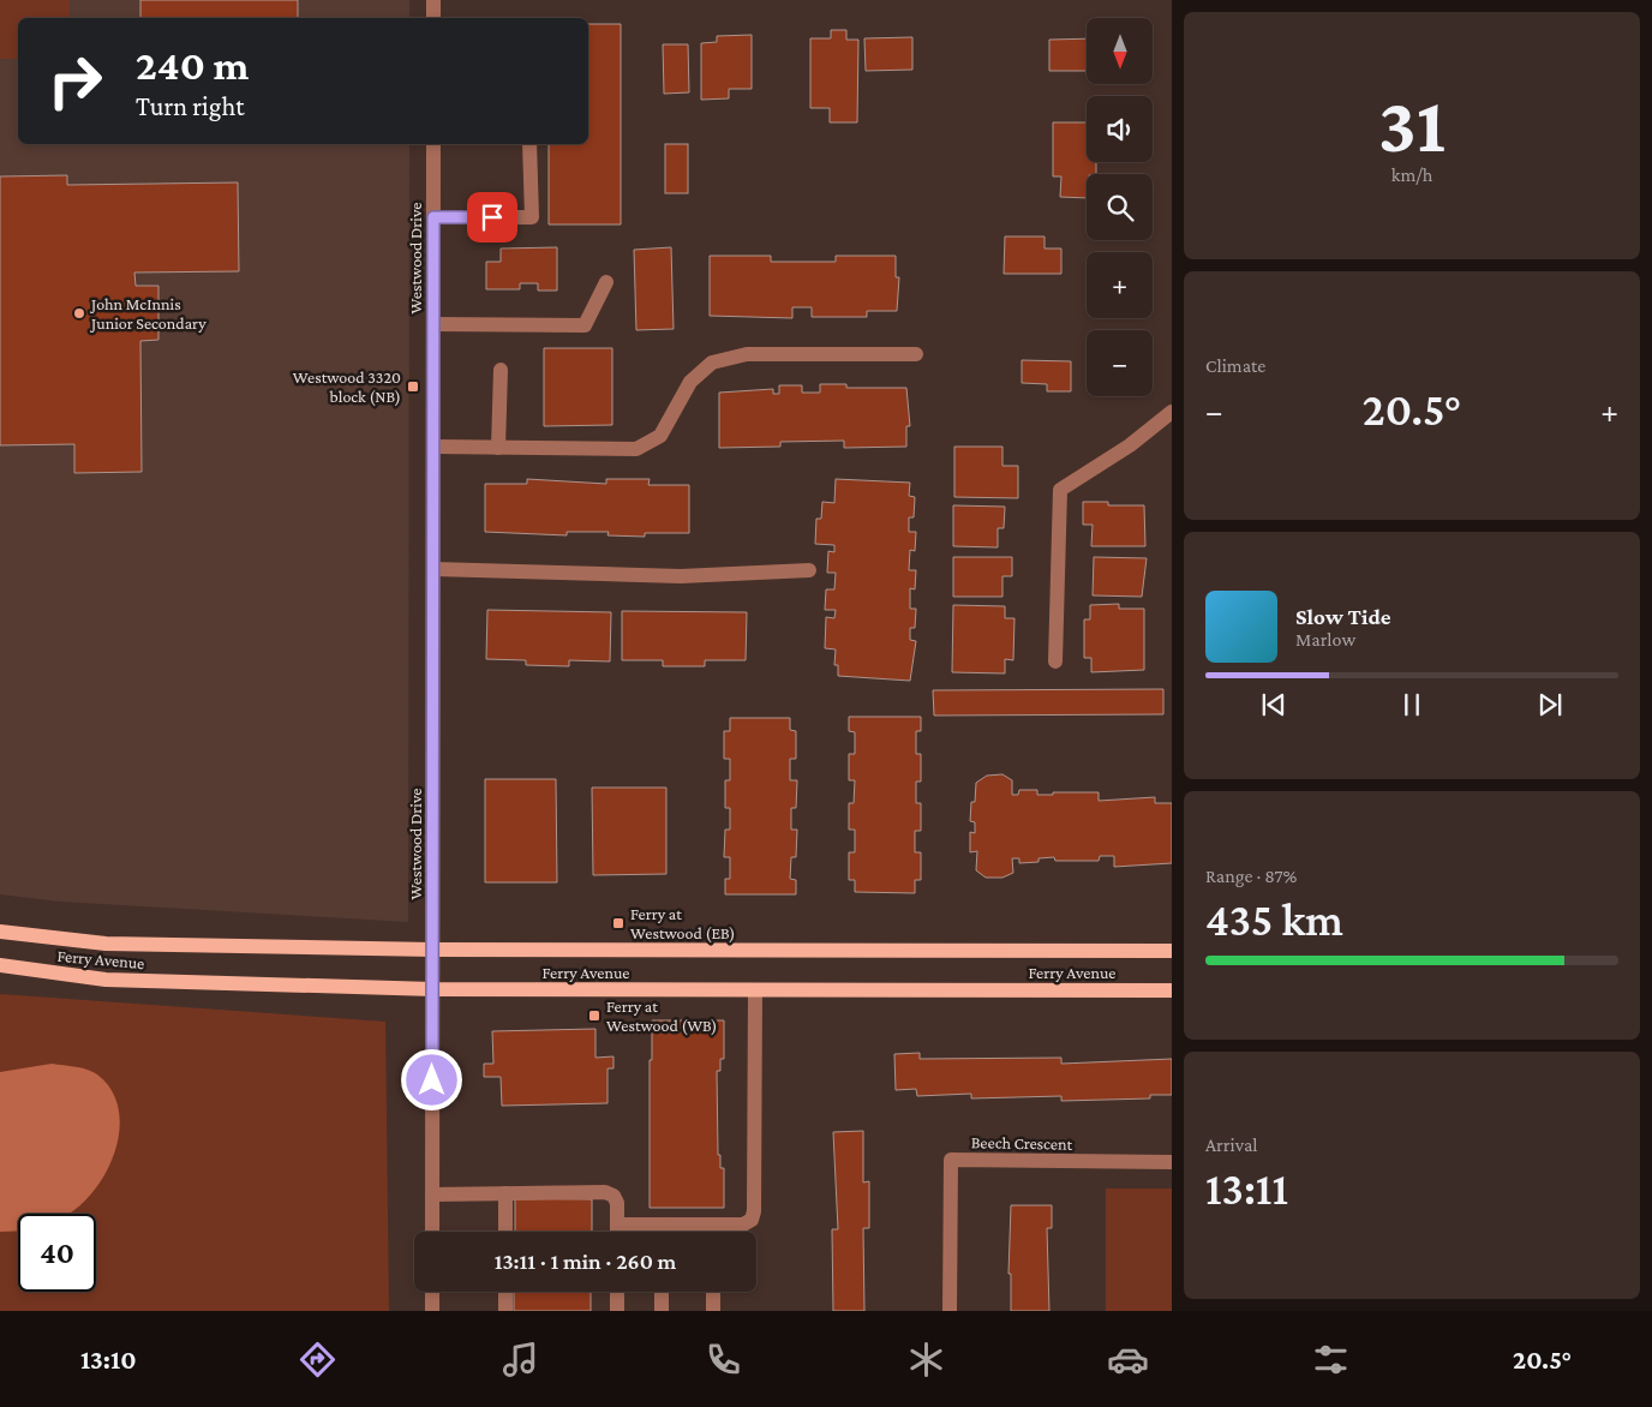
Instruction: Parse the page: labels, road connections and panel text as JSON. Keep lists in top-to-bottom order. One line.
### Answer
{"streets":{"main road":["Ferry Avenue"],"street":["Westwood Drive","Beech Crescent"]},"crossings":[["Westwood Drive","Ferry Avenue"]],"places":{"other":["John McInnis Junior Secondary"],"transit":["Westwood 3320 block (NB)","Ferry at Westwood (EB)","Ferry at Westwood (WB)"]},"north":"bottom","page":{"tile":[["31","km/h"],"Climate",["Range · 87%","435 km"],["Arrival","13:11"]],"map_buttons":["+","−"],"turn":["240 m","Turn right"],"heat":["−","20.5°","+"],"song":["Slow Tide","Marlow"],"limit":"40","trip":"13:11 · 1 min · 260 m","tabs":["13:10","20.5°"]}}
